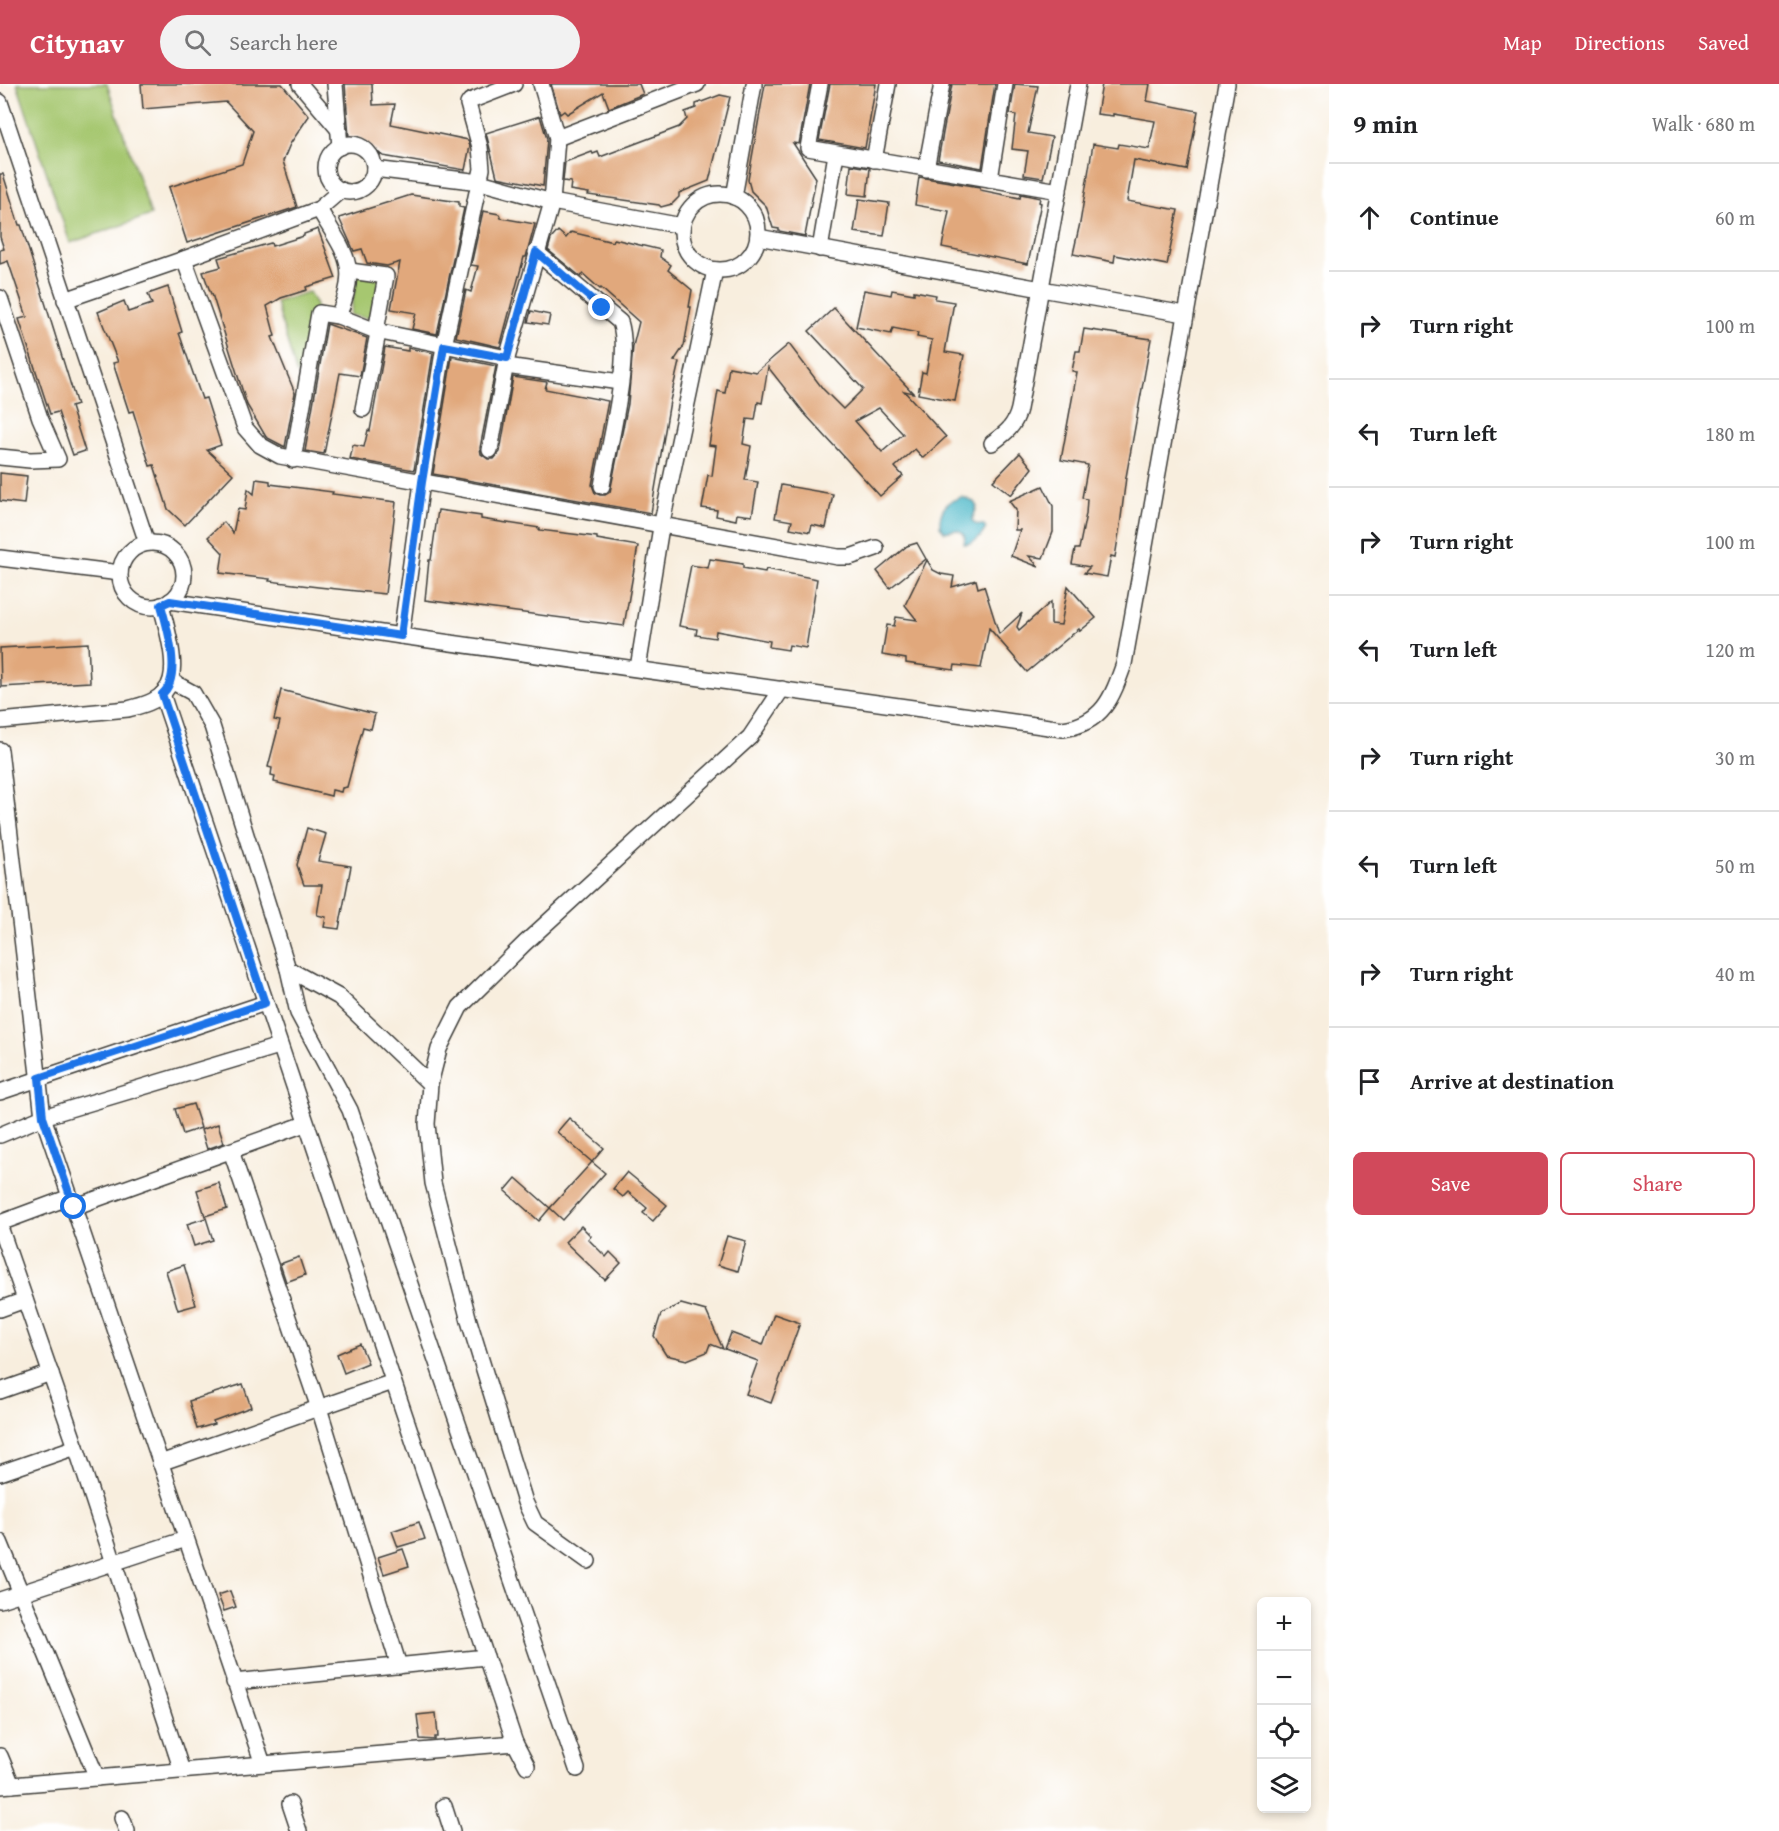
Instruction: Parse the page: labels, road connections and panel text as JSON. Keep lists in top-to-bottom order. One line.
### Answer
{"page":{"header":"Citynav","search":"Search here","nav":["Map","Directions","Saved"],"heading":["9 min","Walk · 680 m"],"list":[["Continue","60 m"],["Turn right","100 m"],["Turn left","180 m"],["Turn right","100 m"],["Turn left","120 m"],["Turn right","30 m"],["Turn left","50 m"],["Turn right","40 m"],"Arrive at destination"],"buttons":["Save","Share"],"map_buttons":["+","−"]}}
